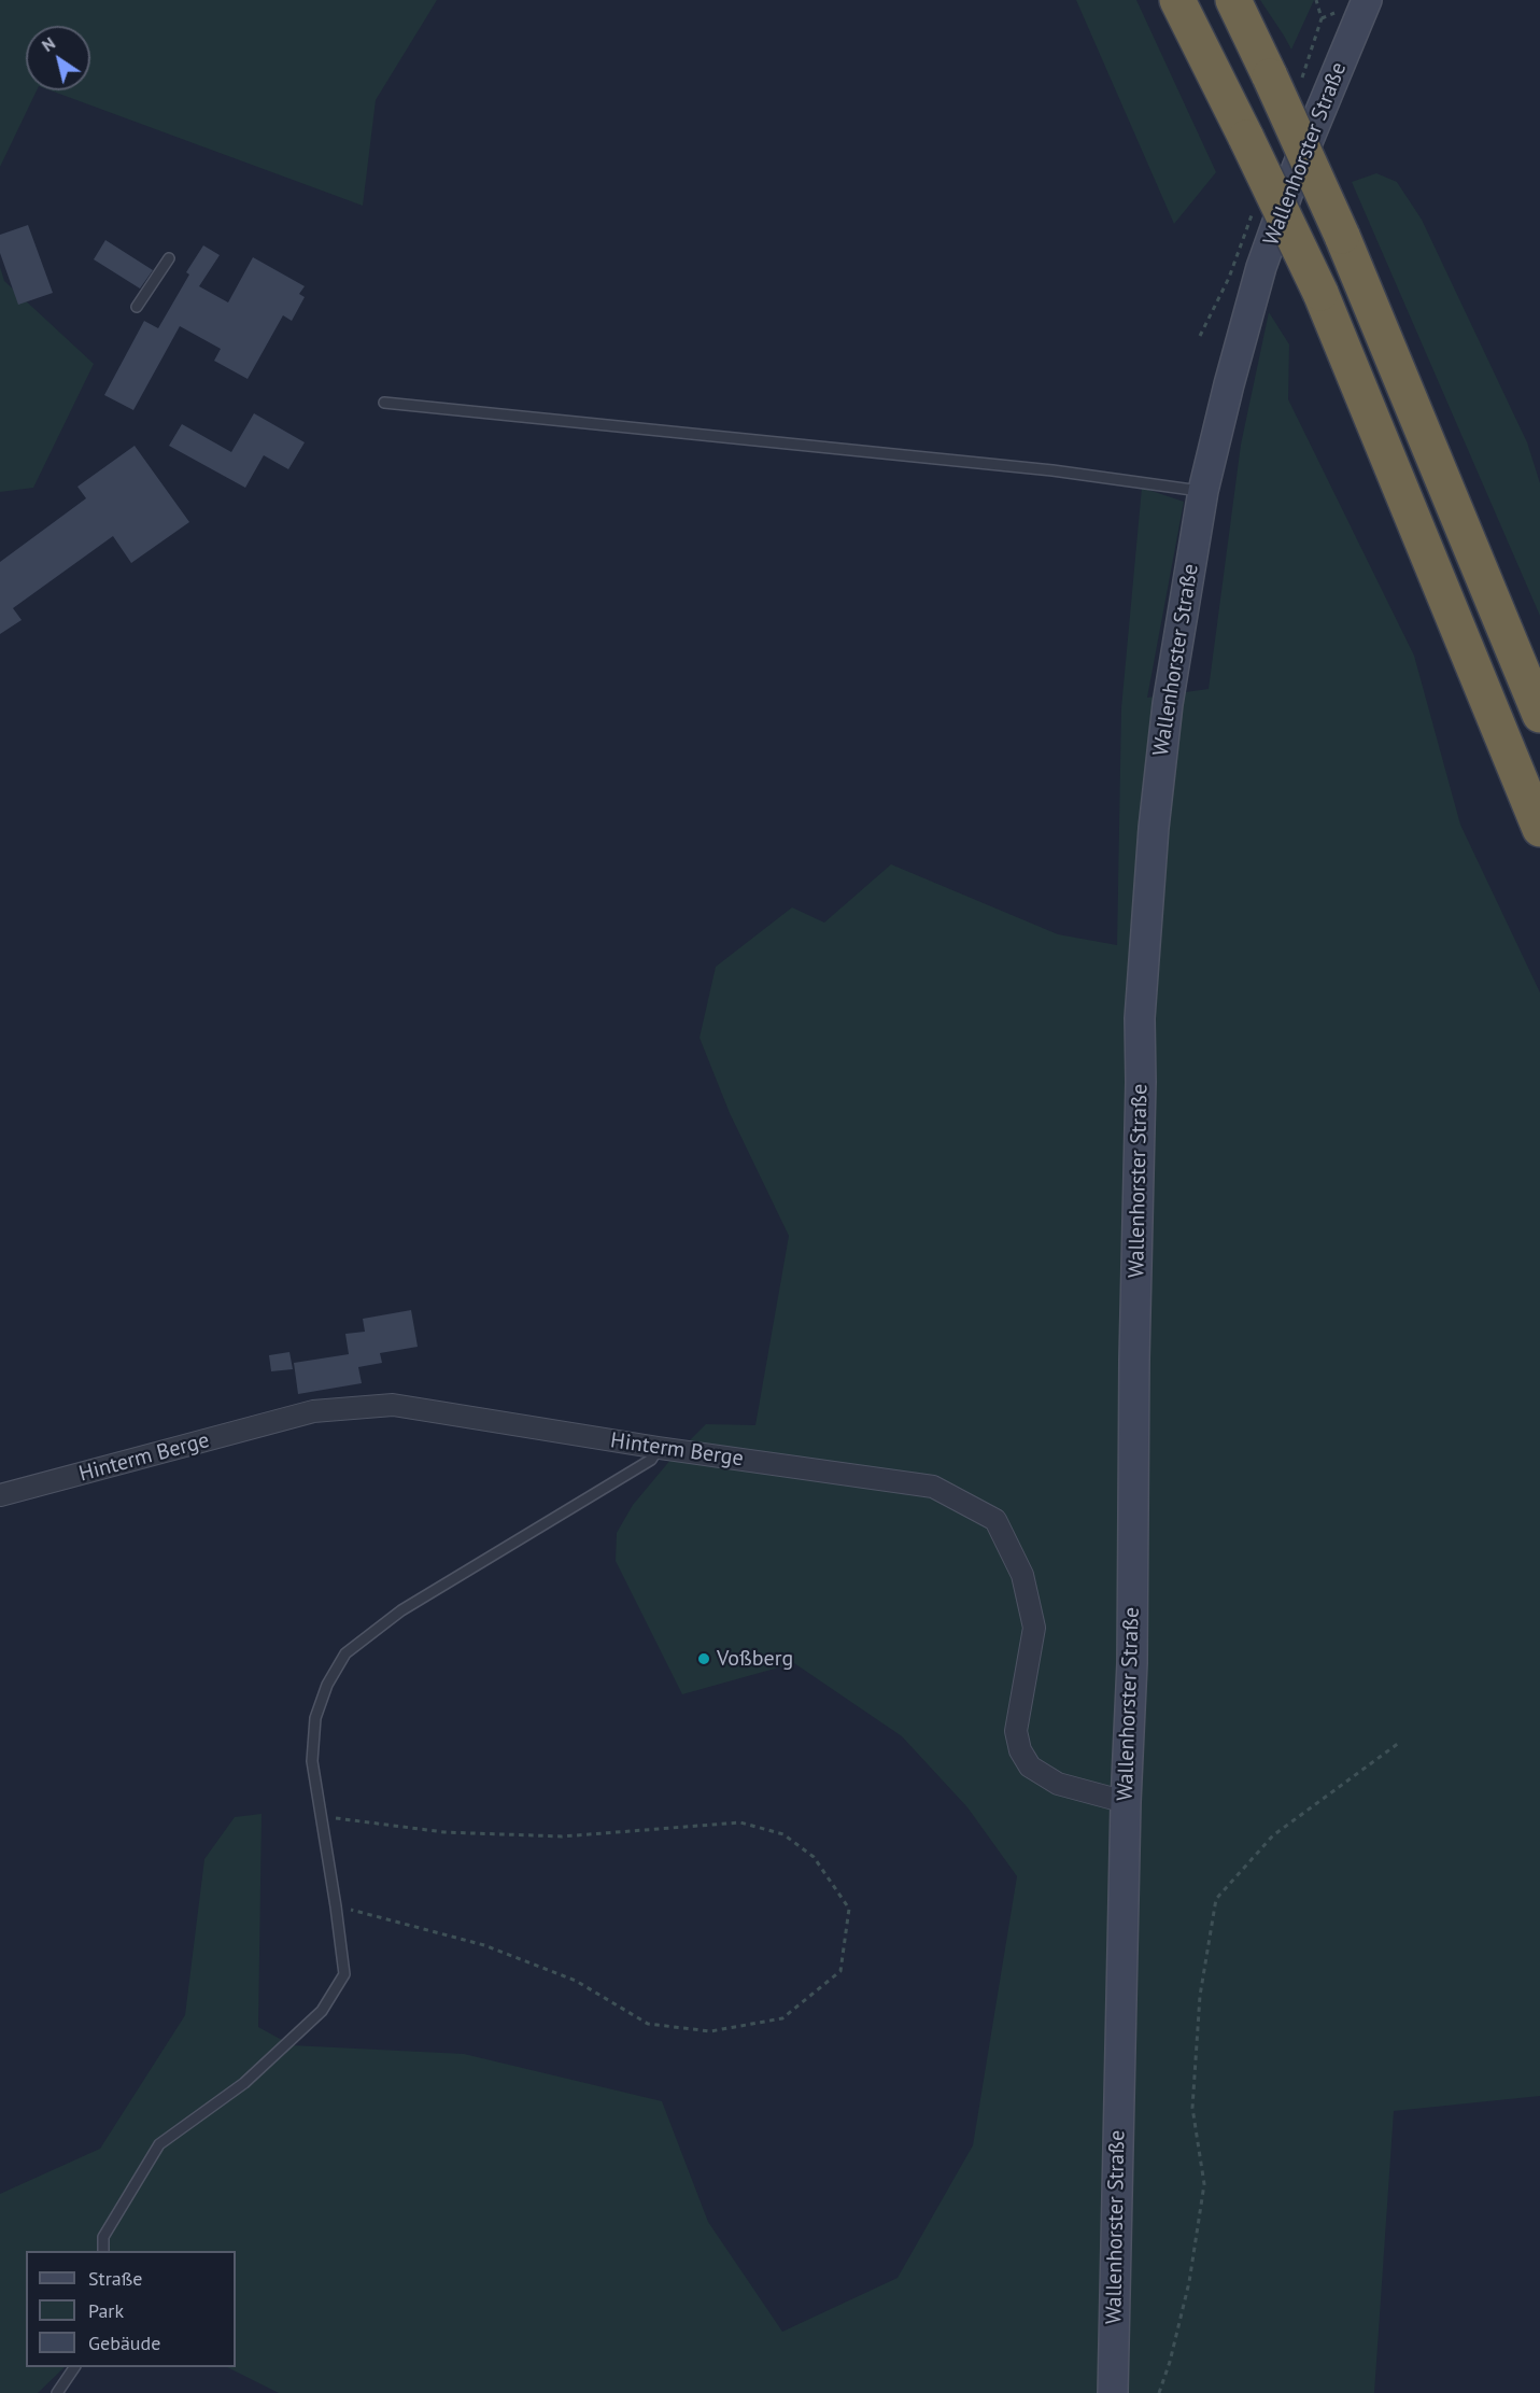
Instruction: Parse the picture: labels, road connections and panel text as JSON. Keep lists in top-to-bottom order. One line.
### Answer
{"streets":{"main road":["Wallenhorster Straße"],"street":["Hinterm Berge"]},"crossings":[["Wallenhorster Straße","Hinterm Berge"]],"places":["Voßberg"],"legend":["Straße","Park","Gebäude"],"north":"top left"}
